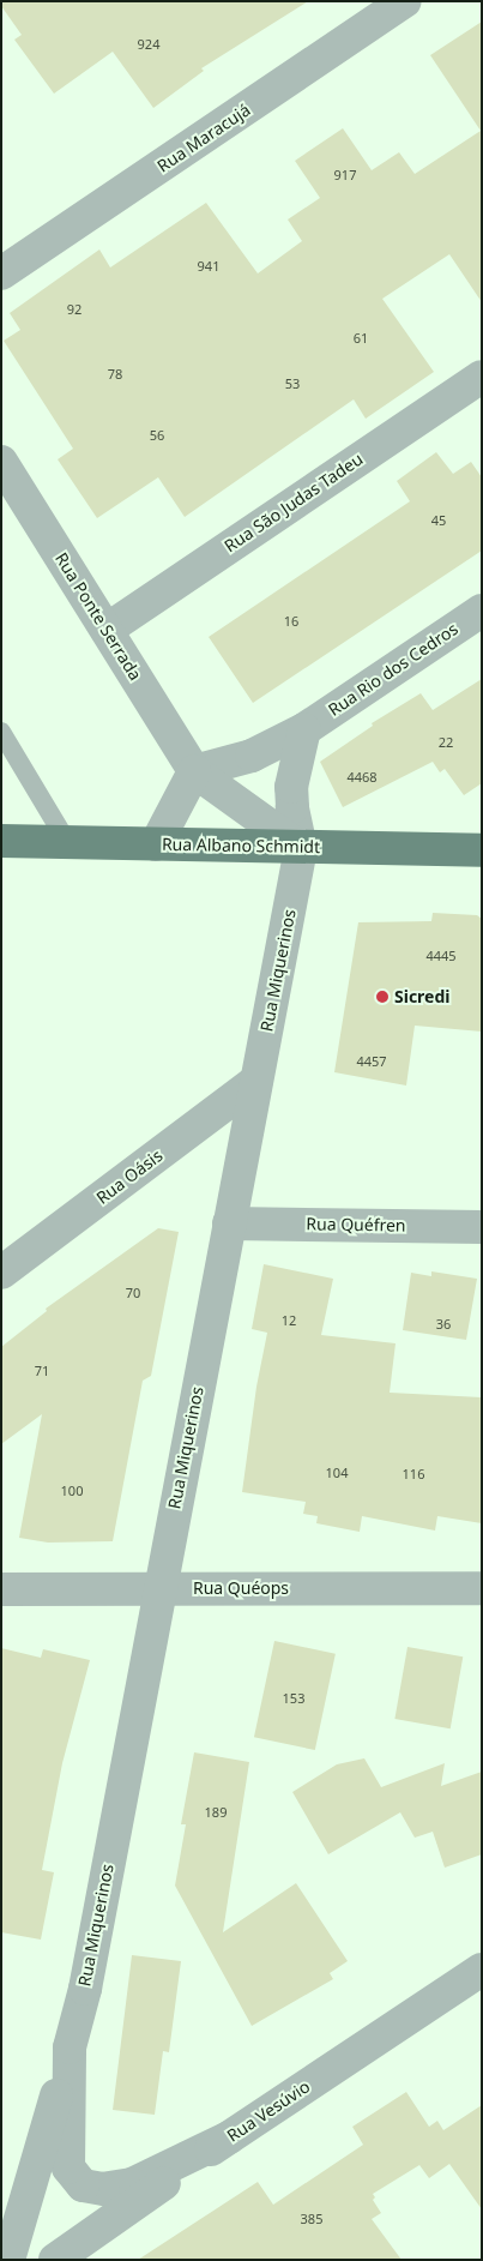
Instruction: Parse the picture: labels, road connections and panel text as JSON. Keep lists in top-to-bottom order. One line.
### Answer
{"streets":{"main road":["Rua Albano Schmidt"],"street":["Rua Maracujá","Rua São Judas Tadeu","Rua Ponte Serrada","Rua Rio dos Cedros","Rua Miquerinos","Rua Oásis","Rua Quéfren","Rua Quéops","Rua Vesúvio"]},"crossings":[["Rua São Judas Tadeu","Rua Ponte Serrada"],["Rua Ponte Serrada","Rua Rio dos Cedros"],["Rua Ponte Serrada","Rua Albano Schmidt"],["Rua Ponte Serrada","Rua Miquerinos"],["Rua Albano Schmidt","Rua Miquerinos"],["Rua Miquerinos","Rua Oásis"],["Rua Miquerinos","Rua Quéfren"],["Rua Miquerinos","Rua Quéops"],["Rua Miquerinos","Rua Vesúvio"]],"places":["Sicredi"],"house_numbers":["924","917","941","92","61","78","53","56","45","16","22","4468","4445","4457","70","12","36","71","104","116","100","153","189","385"]}
